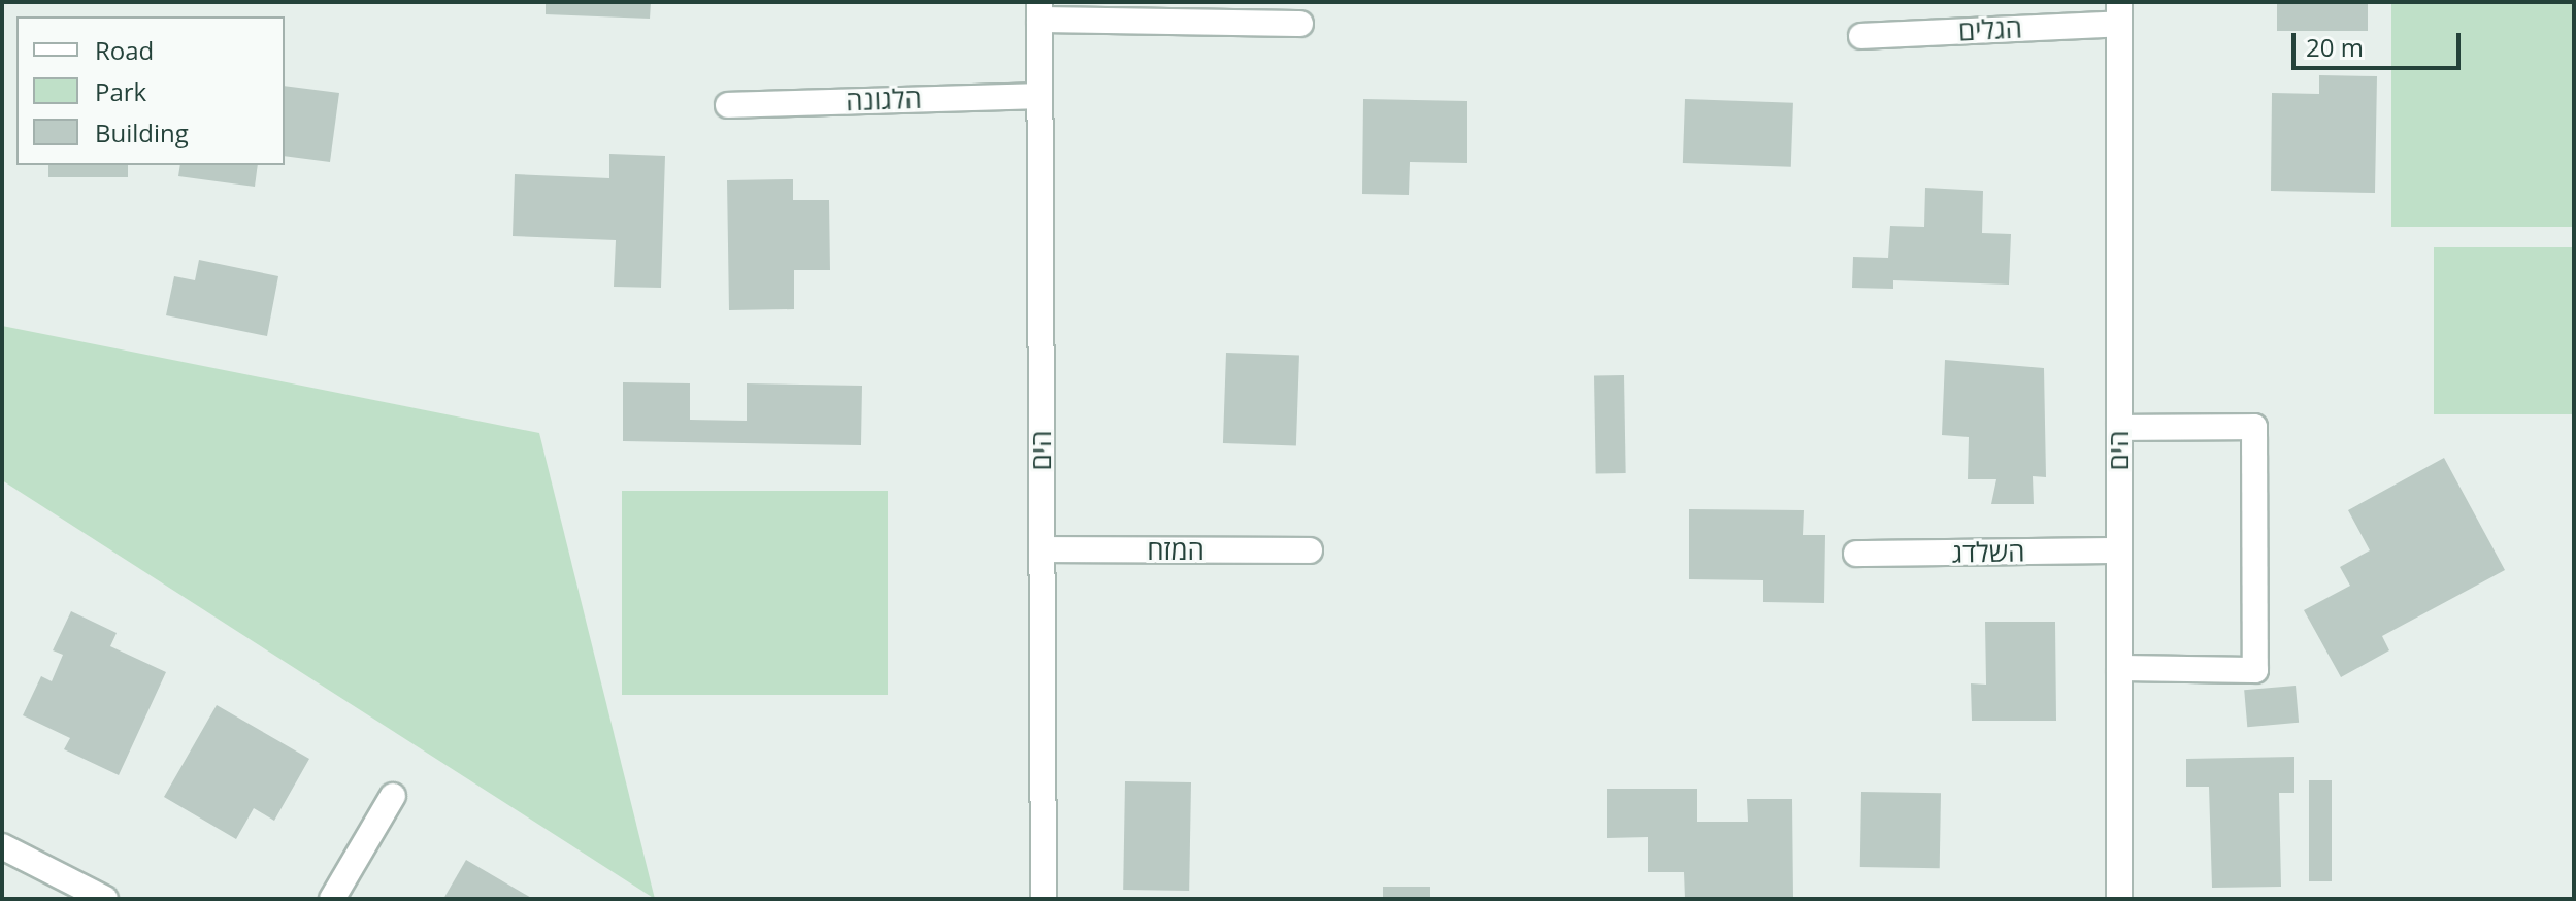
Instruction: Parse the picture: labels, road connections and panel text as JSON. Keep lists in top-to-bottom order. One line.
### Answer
{"streets":{"street":["הגלים","הלגונה","הים","המזח","השלדג"]},"crossings":[["הגלים","הים"],["הלגונה","הים"],["הים","המזח"],["הים","השלדג"]],"legend":["Road","Park","Building"],"scale_bar":"20 m"}
